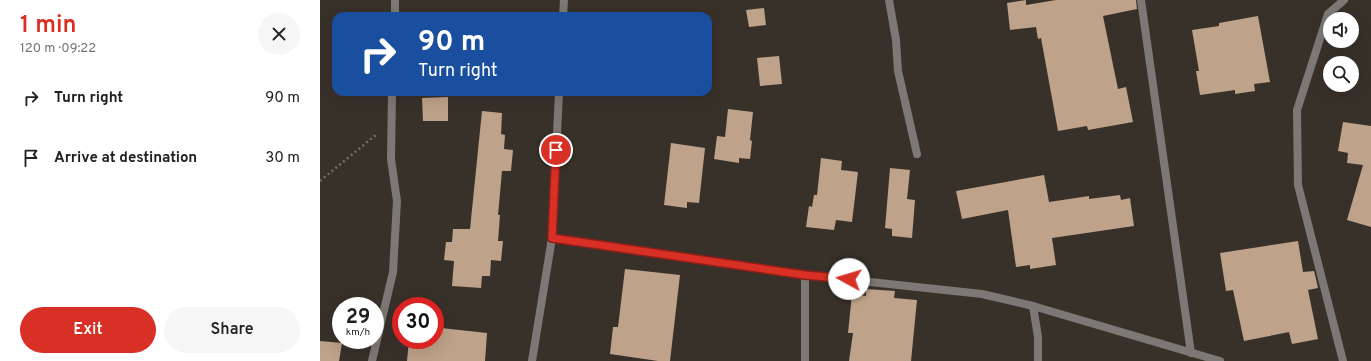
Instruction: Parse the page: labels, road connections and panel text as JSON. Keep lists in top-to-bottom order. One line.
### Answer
{"page":{"heading":["1 min","120 m · 09:22"],"turn":["90 m","Turn right"],"list":[{"name":"Turn right","value":"90 m"},{"name":"Arrive at destination","value":"30 m"}],"speed":"29 km/h","limit":"30","buttons":["Exit","Share"]}}
